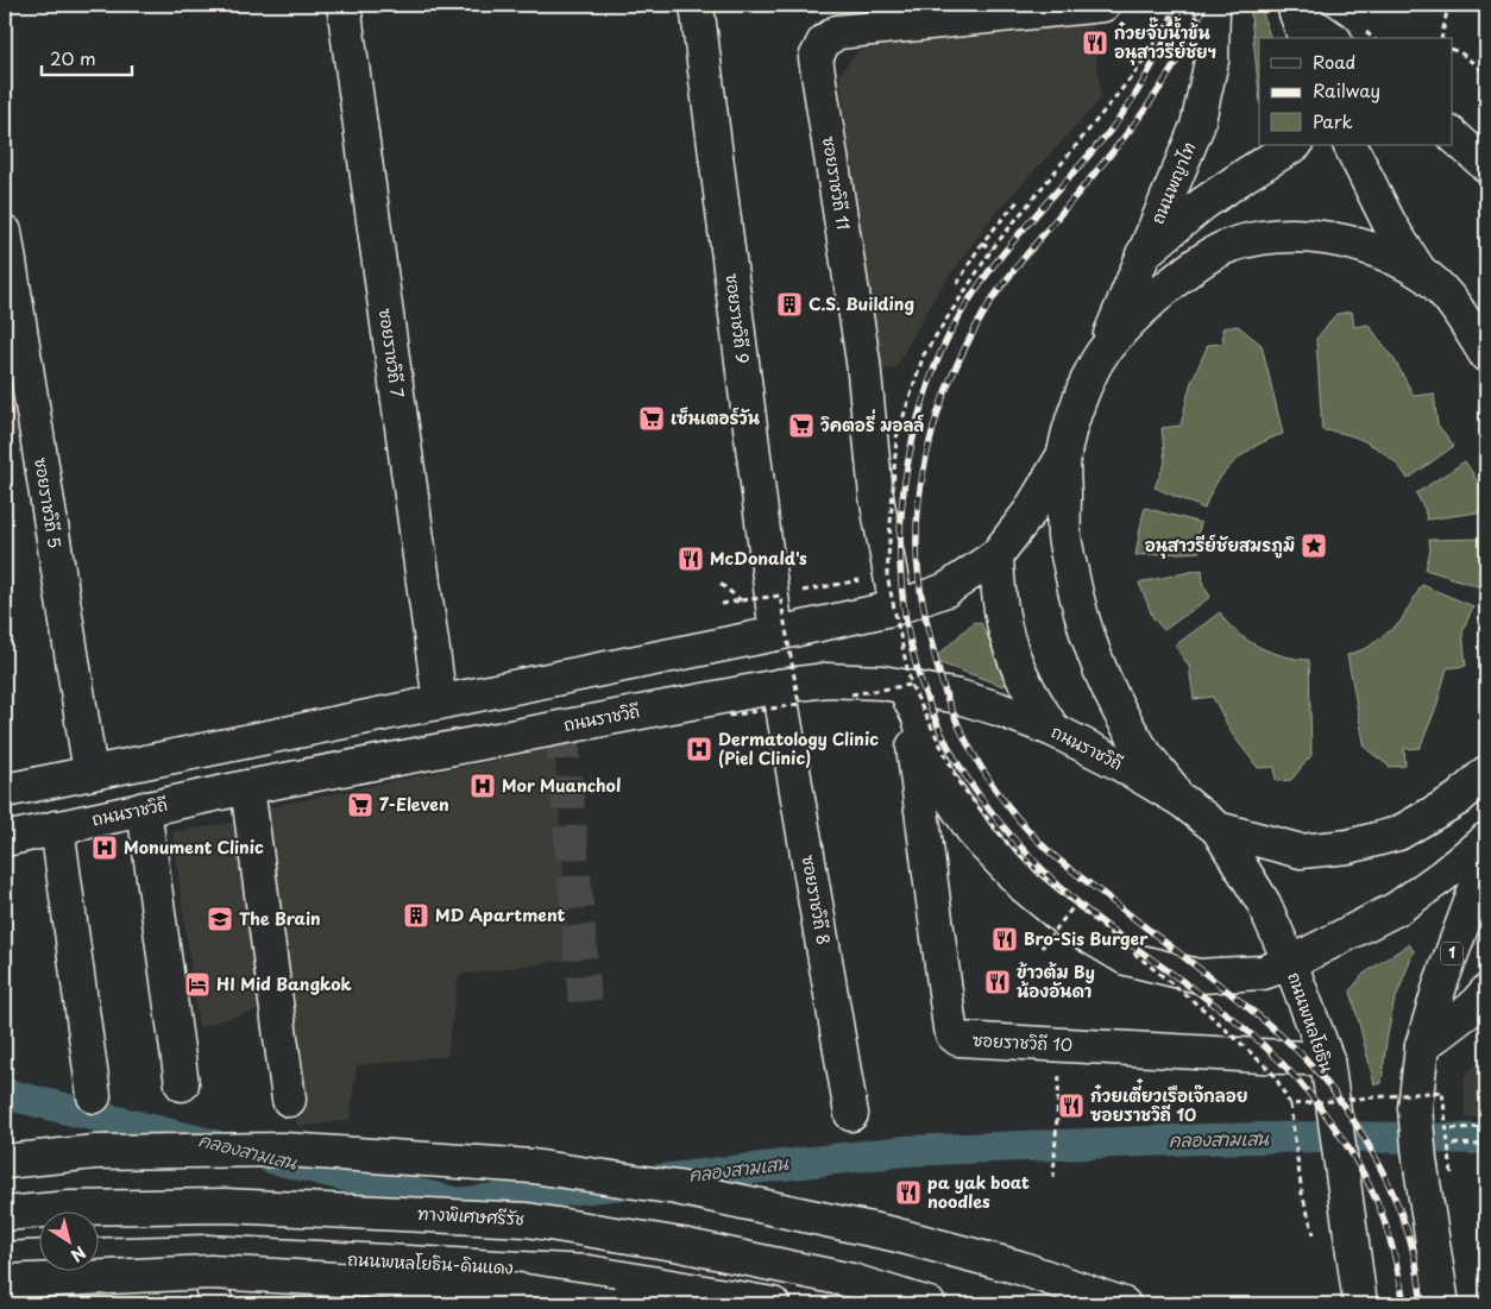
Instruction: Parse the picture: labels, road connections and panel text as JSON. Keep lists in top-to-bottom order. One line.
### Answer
{"streets":{"main road":["ซอยราชวิถี 11","ถนนพญาไท","ซอยราชวิถี 9","ซอยราชวิถี 7","ซอยราชวิถี 5","ถนนราชวิถี","ซอยราชวิถี 8","1","ถนนพหลโยธิน","ซอยราชวิถี 10","ทางพิเศษศรีรัช","ถนนพหลโยธิน-ดินแดง"]},"crossings":[["ถนนราชวิถี","ซอยราชวิถี 8"],["ถนนราชวิถี","ซอยราชวิถี 10"],["ถนนพหลโยธิน","ซอยราชวิถี 10"]],"water":["คลองสามเสน"],"places":{"restaurant":["ก๋วยจั๊บน้ำข้น อนุสาวรีย์ชัยฯ","McDonald's","Bro-Sis Burger","ข้าวต้ม By น้องอันดา","ก๋วยเตี๋ยวเรือเจ๊กลอย ซอยราชวิถี 10","pa yak boat noodles"],"building":["C.S. Building","MD Apartment"],"supermarket":["เซ็นเตอร์วัน","วิคตอรี่ มอลล์","7-Eleven"],"place":["อนุสาวรีย์ชัยสมรภูมิ"],"hospital":["Dermatology Clinic (Piel Clinic)","Mor Muanchol","Monument Clinic"],"school or university":["The Brain"],"hotel":["HI Mid Bangkok"]},"legend":["Road","Railway","Park"],"scale_bar":"20 m","north":"bottom right"}
